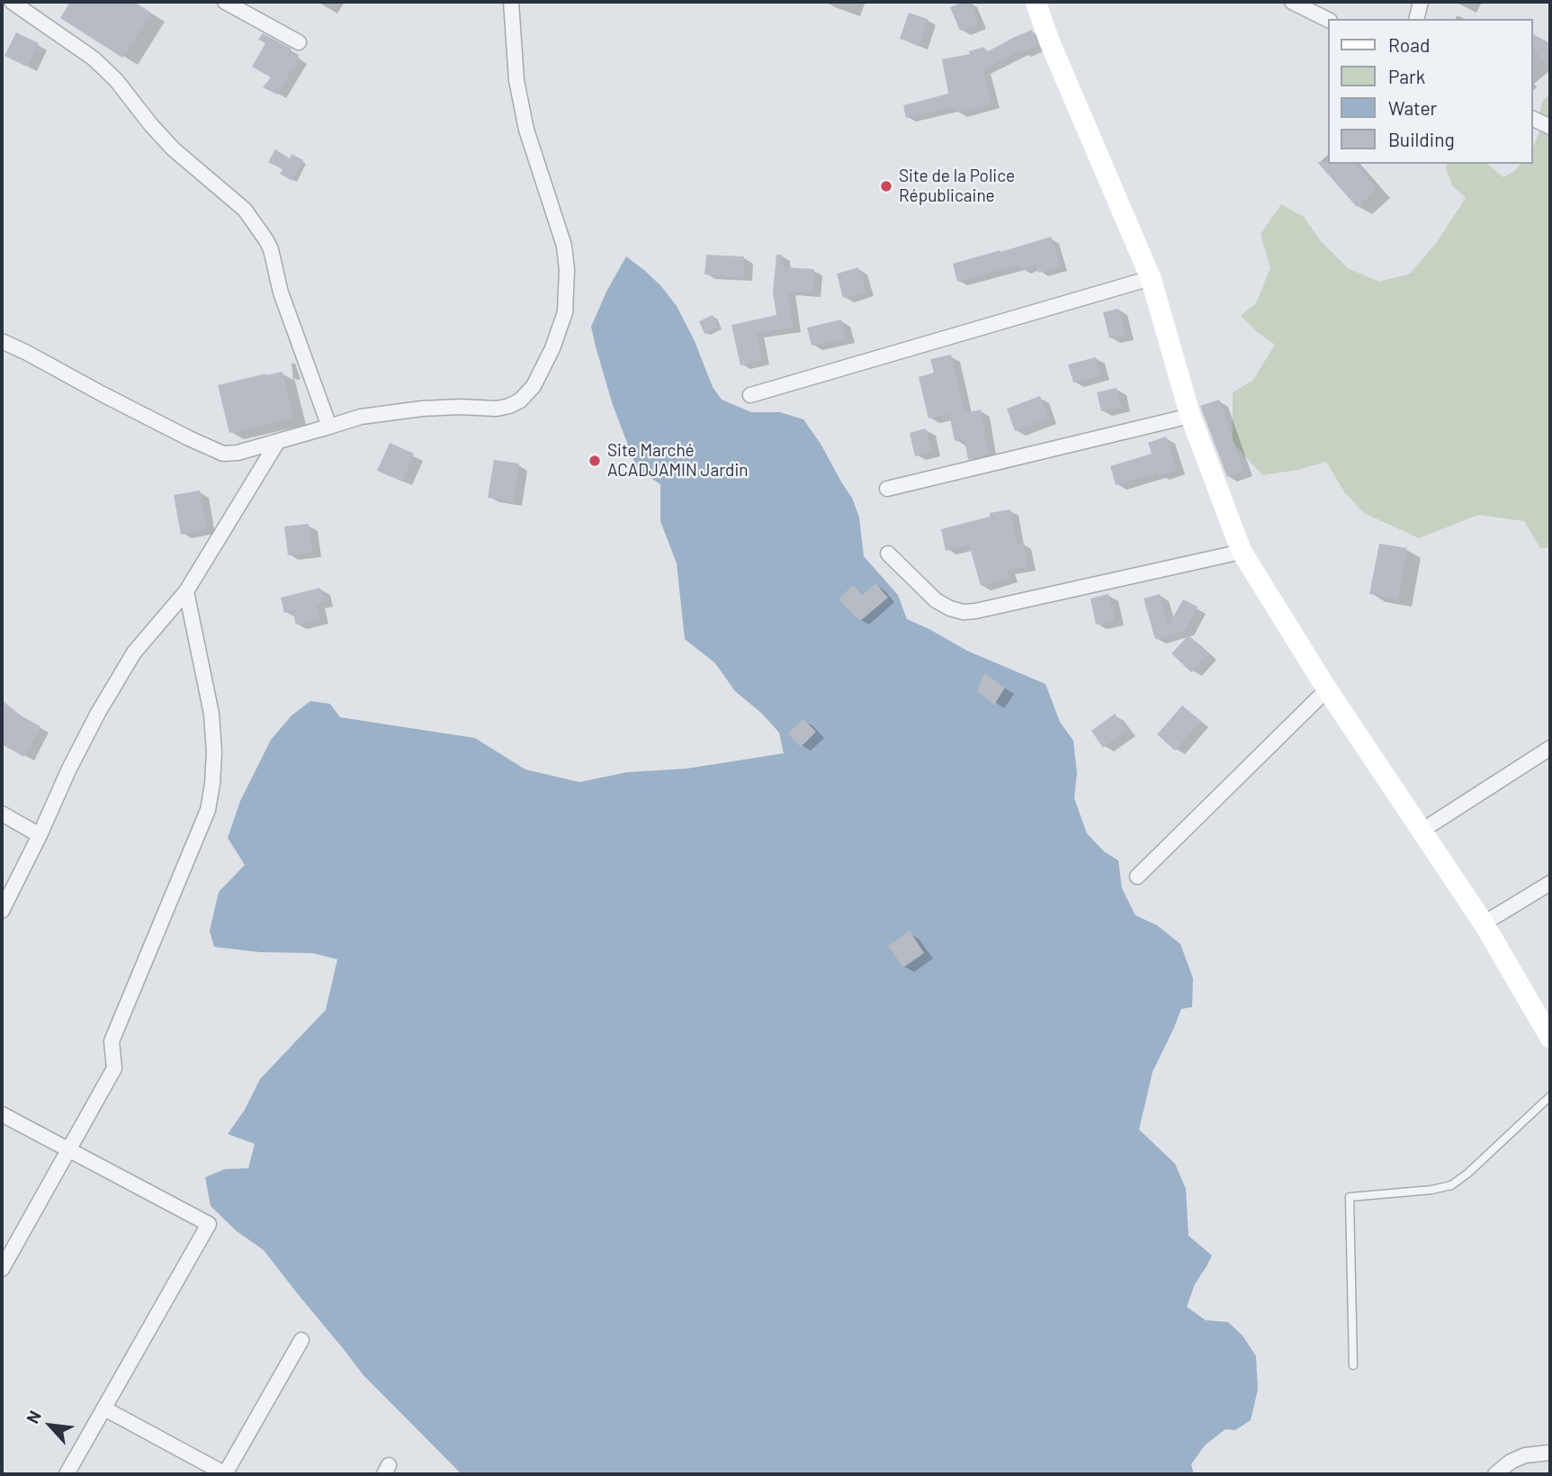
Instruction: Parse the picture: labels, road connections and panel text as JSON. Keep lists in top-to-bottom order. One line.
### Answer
{"places":["Site de la Police Républicaine","Site Marché ACADJAMIN Jardin"],"legend":["Road","Park","Water","Building"],"north":"top left"}
